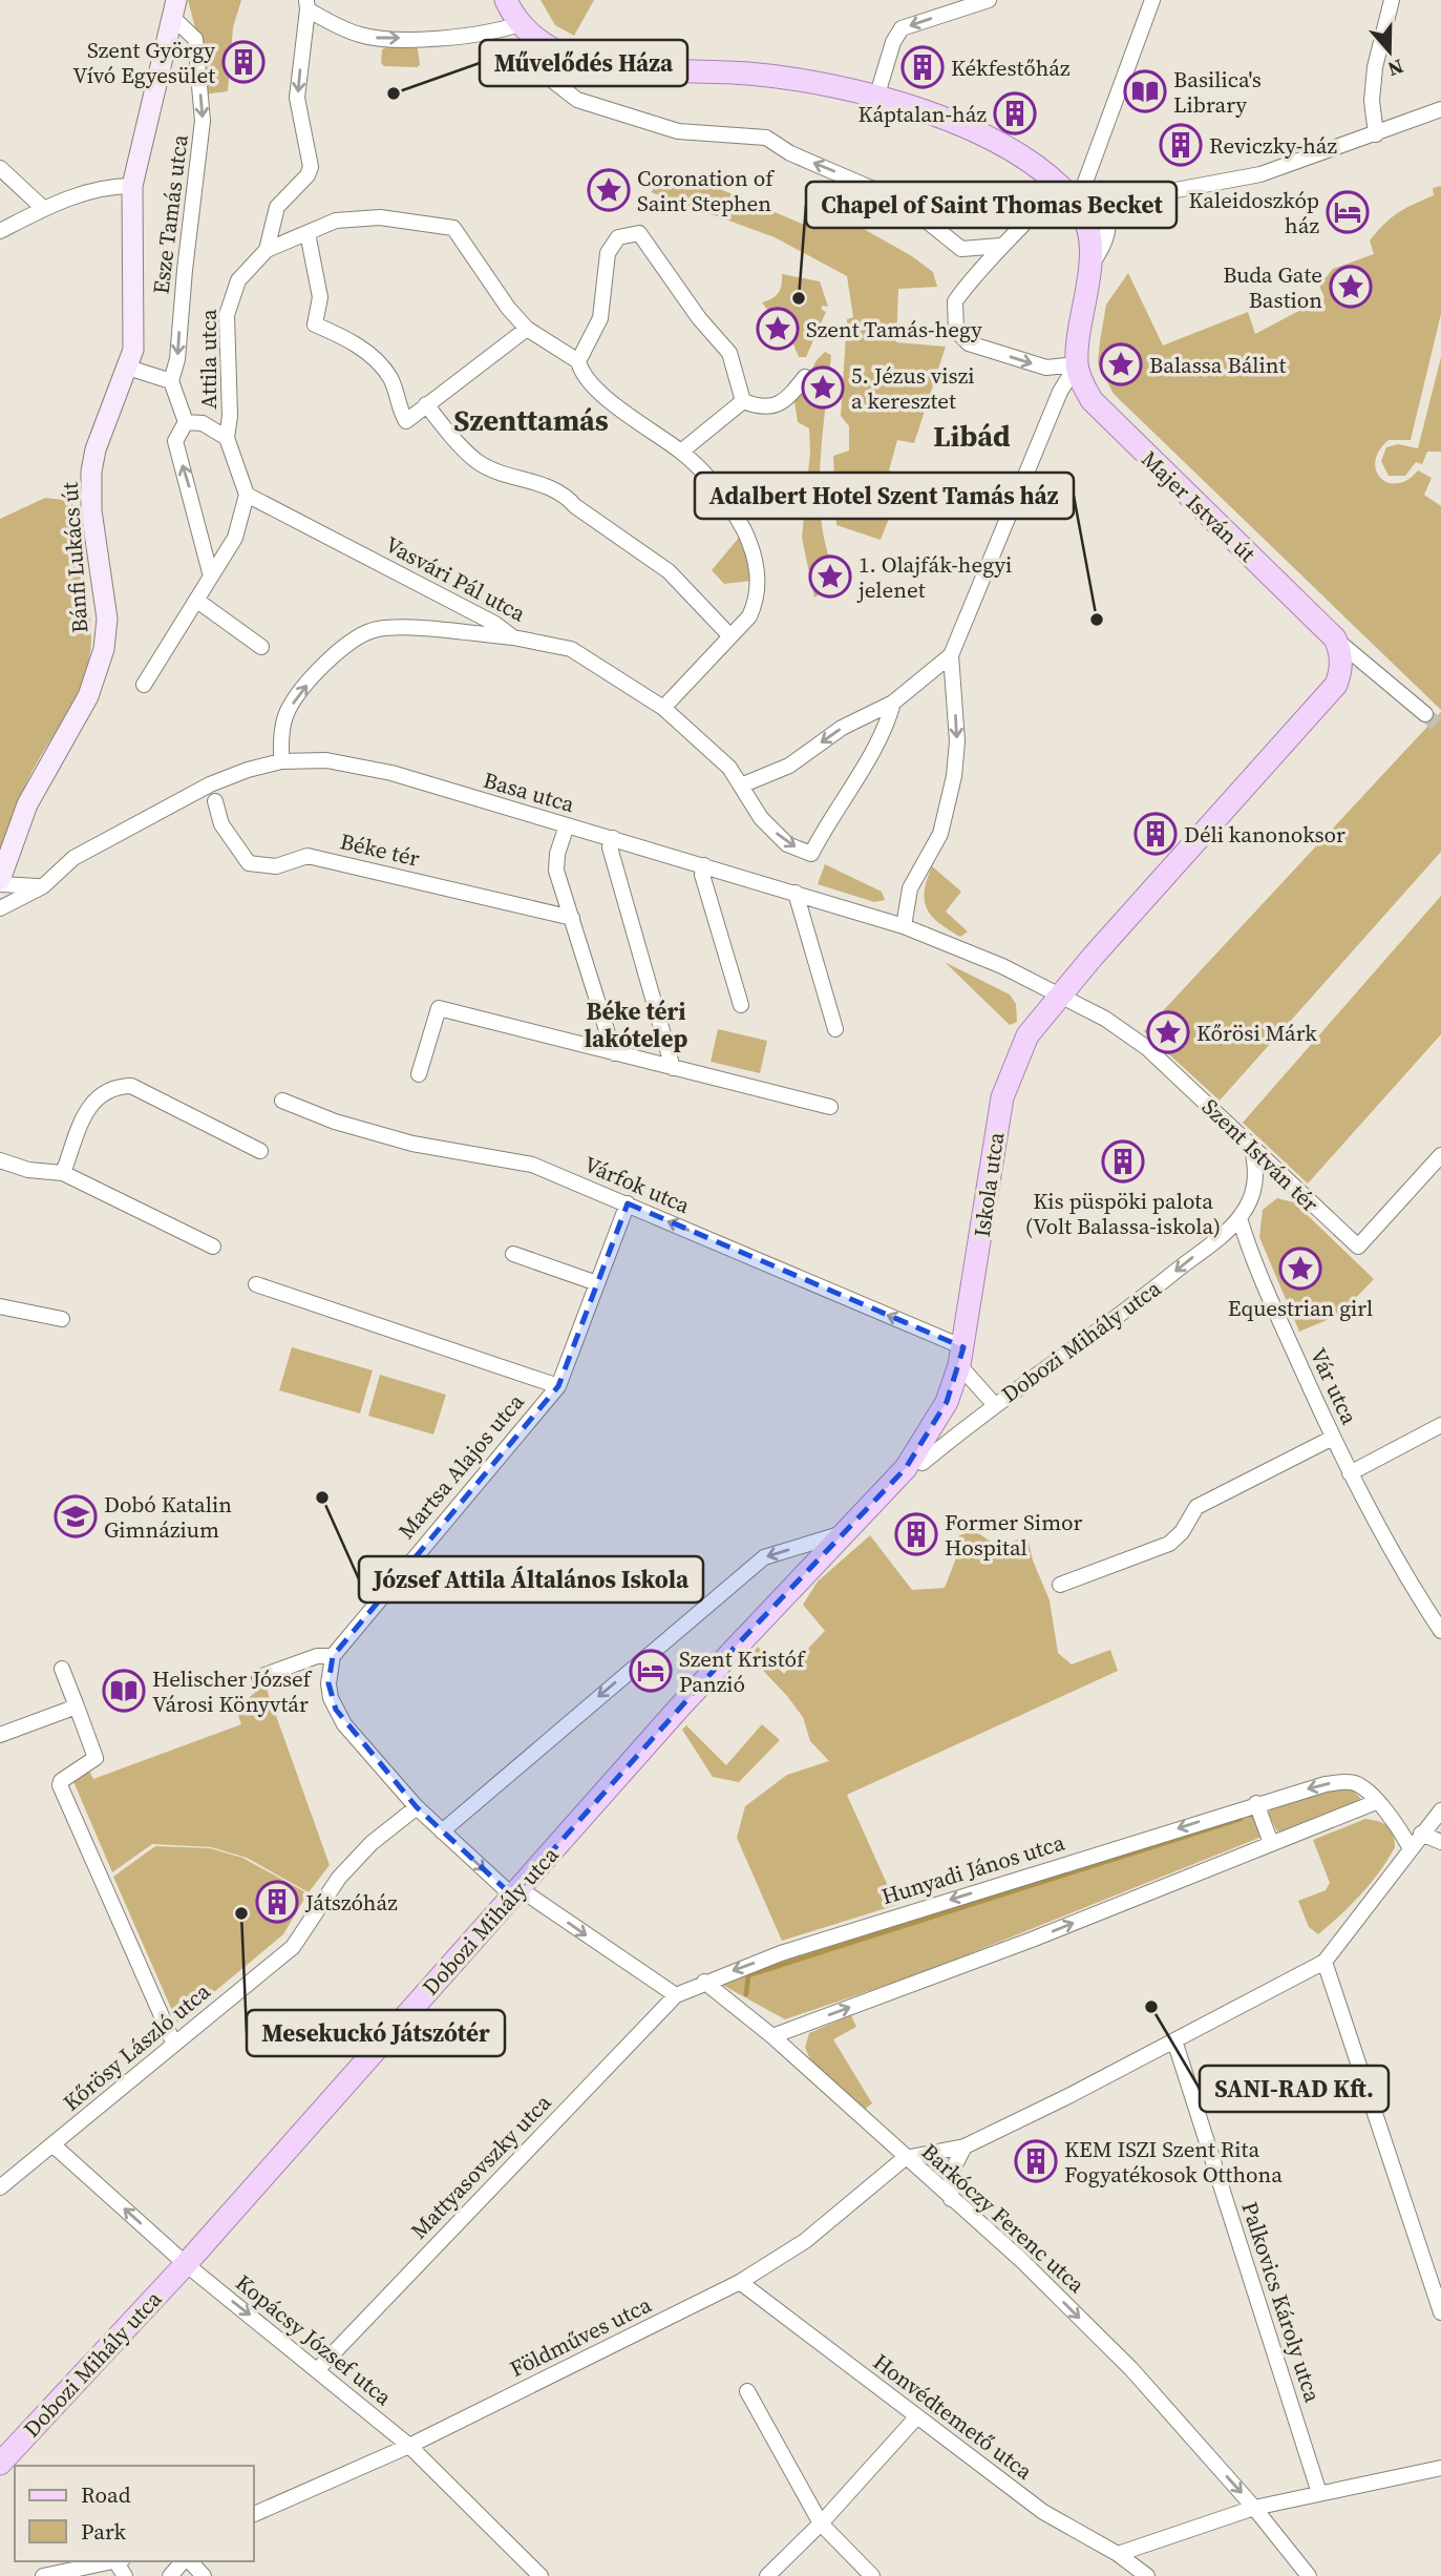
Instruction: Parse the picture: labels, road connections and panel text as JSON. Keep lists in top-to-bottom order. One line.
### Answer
{"streets":{"main road":["Majer István út","Bánfi Lukács út","Iskola utca","Dobozi Mihály utca"],"street":["Esze Tamás utca","Attila utca","Vasvári Pál utca","Basa utca","Béke tér","Szent István tér","Várfok utca","Vár utca","Martsa Alajos utca","Hunyadi János utca","Kőrösy László utca","Mattyasovszky utca","Barkóczy Ferenc utca","Palkovics Károly utca","Földműves utca","Kopácsy József utca","Honvédtemető utca"]},"crossings":[["Esze Tamás utca","Bánfi Lukács út"],["Attila utca","Vasvári Pál utca"],["Basa utca","Szent István tér"],["Basa utca","Iskola utca"],["Szent István tér","Iskola utca"],["Várfok utca","Iskola utca"],["Várfok utca","Dobozi Mihály utca"],["Várfok utca","Martsa Alajos utca"],["Iskola utca","Dobozi Mihály utca"],["Dobozi Mihály utca","Vár utca"],["Dobozi Mihály utca","Kopácsy József utca"],["Hunyadi János utca","Mattyasovszky utca"],["Hunyadi János utca","Barkóczy Ferenc utca"],["Kőrösy László utca","Kopácsy József utca"],["Mattyasovszky utca","Kopácsy József utca"],["Barkóczy Ferenc utca","Földműves utca"],["Földműves utca","Kopácsy József utca"],["Földműves utca","Honvédtemető utca"]],"one_way":["Várfok utca","Barkóczy Ferenc utca"],"districts":["Szenttamás","Libád","Béke téri lakótelep"],"places":{"building":["Szent György Vívó Egyesület","Kékfestőház","Káptalan-ház","Reviczky-ház","Déli kanonoksor","Kis püspöki palota (Volt Balassa-iskola)","Former Simor Hospital","Játszóház","KEM ISZI Szent Rita Fogyatékosok Otthona"],"library":["Basilica's Library","Helischer József Városi Könyvtár"],"other":["Művelődés Háza","Chapel of Saint Thomas Becket","Adalbert Hotel Szent Tamás ház","József Attila Általános Iskola","Mesekuckó Játszótér","SANI-RAD Kft."],"place":["Coronation of Saint Stephen","Buda Gate Bastion","Szent Tamás-hegy","Balassa Bálint","5. Jézus viszi a keresztet","1. Olajfák-hegyi jelenet","Kőrösi Márk","Equestrian girl"],"hotel":["Kaleidoszkóp ház","Szent Kristóf Panzió"],"school or university":["Dobó Katalin Gimnázium"]},"legend":["Road","Park"],"north":"bottom"}
